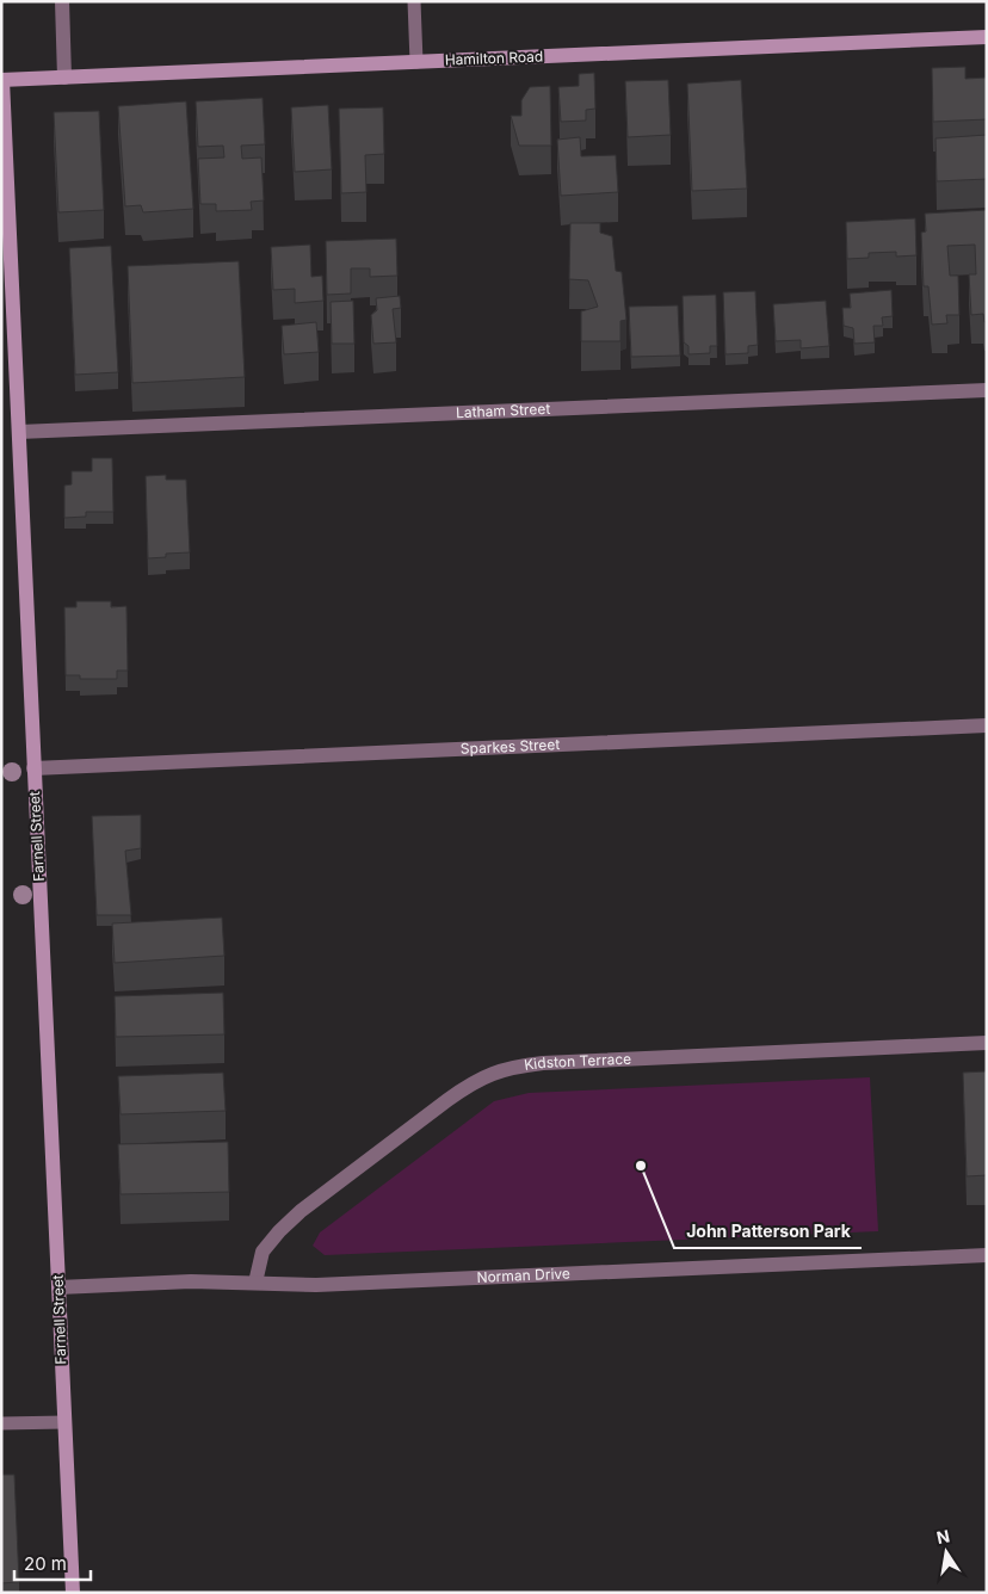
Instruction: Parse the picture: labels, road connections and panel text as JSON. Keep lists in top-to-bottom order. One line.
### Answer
{"streets":{"street":["Hamilton Road","Latham Street","Sparkes Street","Farnell Street","Kidston Terrace","Norman Drive"]},"crossings":[["Hamilton Road","Farnell Street"],["Latham Street","Farnell Street"],["Sparkes Street","Farnell Street"],["Farnell Street","Norman Drive"],["Kidston Terrace","Norman Drive"]],"places":["John Patterson Park"],"scale_bar":"20 m","north":"top"}
